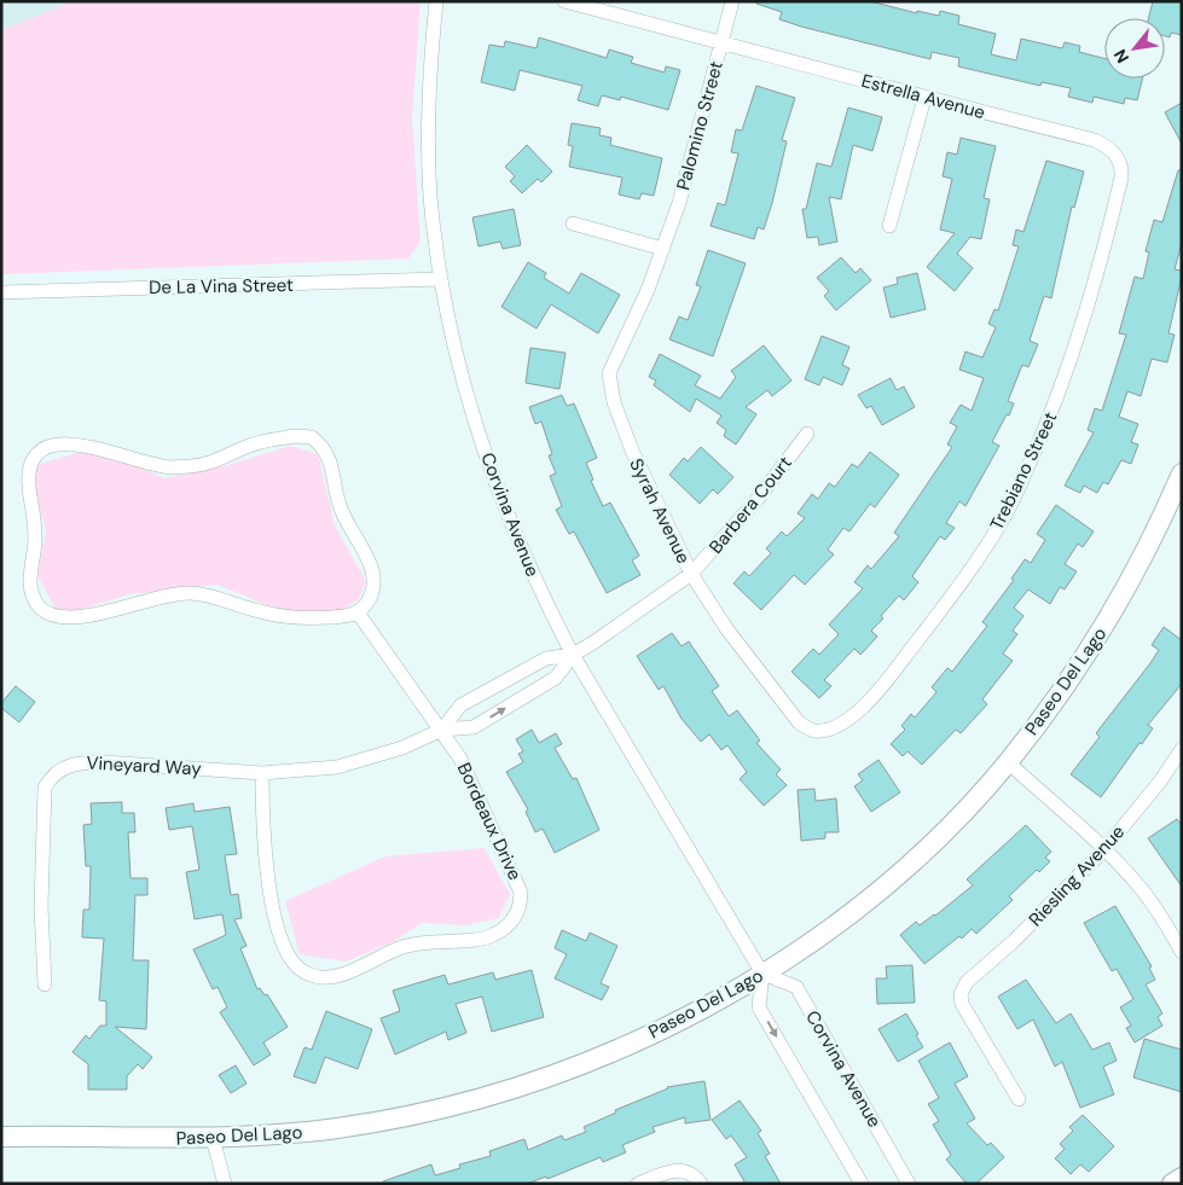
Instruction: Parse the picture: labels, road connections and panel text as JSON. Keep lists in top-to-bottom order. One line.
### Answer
{"streets":{"street":["Estrella Avenue","Palomino Street","De La Vina Street","Trebiano Street","Barbera Court","Syrah Avenue","Corvina Avenue","Paseo Del Lago","Vineyard Way","Bordeaux Drive","Riesling Avenue"]},"crossings":[["Estrella Avenue","Palomino Street"],["Estrella Avenue","Trebiano Street"],["Palomino Street","Syrah Avenue"],["De La Vina Street","Corvina Avenue"],["Trebiano Street","Syrah Avenue"],["Barbera Court","Syrah Avenue"],["Barbera Court","Corvina Avenue"],["Barbera Court","Vineyard Way"],["Corvina Avenue","Paseo Del Lago"],["Corvina Avenue","Vineyard Way"],["Vineyard Way","Bordeaux Drive"]],"north":"bottom left"}
